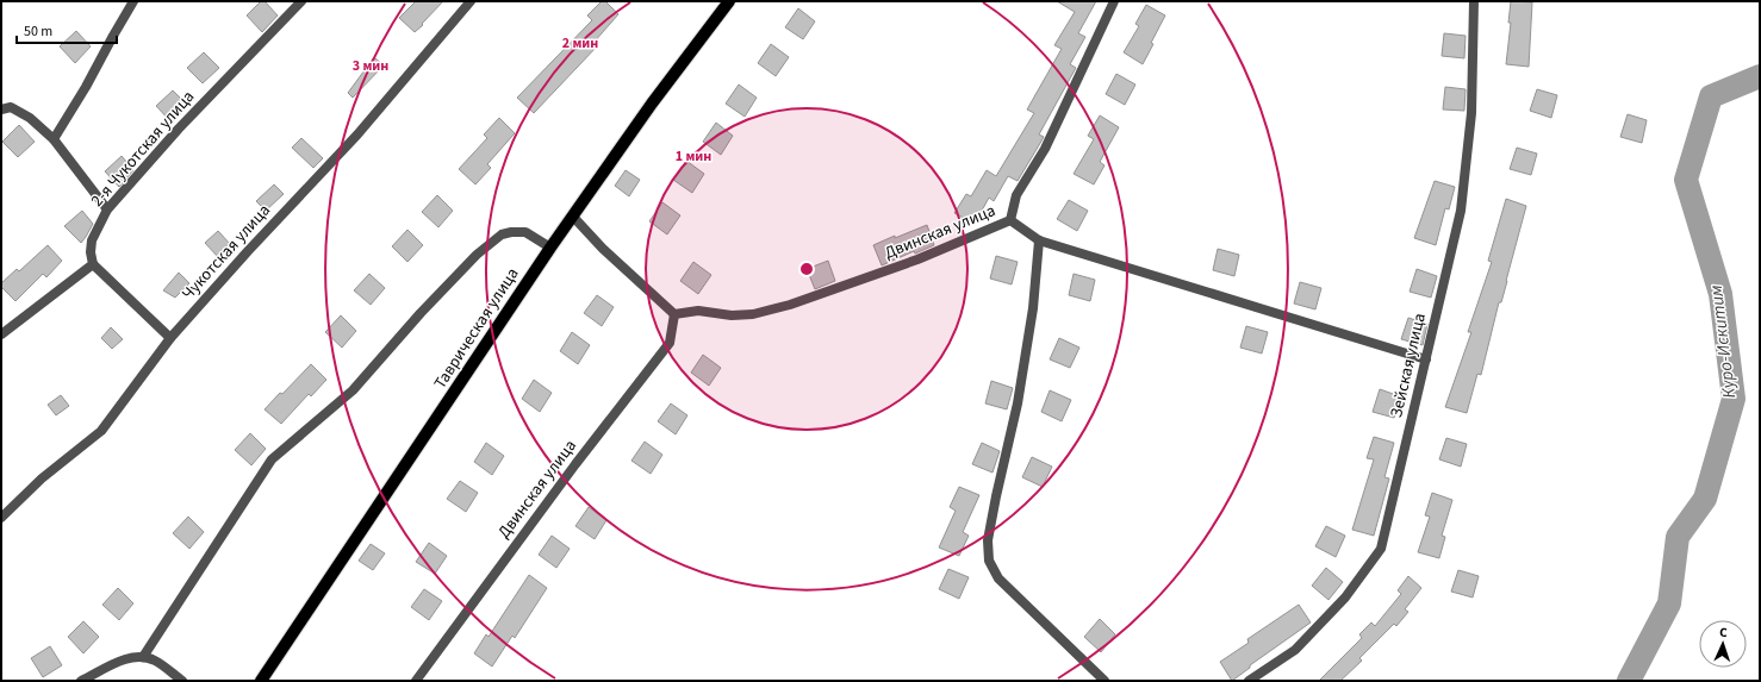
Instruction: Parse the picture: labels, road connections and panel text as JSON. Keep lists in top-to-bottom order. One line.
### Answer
{"streets":{"main road":["Таврическая улица"],"street":["2-я Чукотская улица","Двинская улица","Чукотская улица","Зейская улица"]},"water":["Куро-Искитим"],"scale_bar":"50 m","north":"top","rings":["2 мин","3 мин","1 мин"]}
